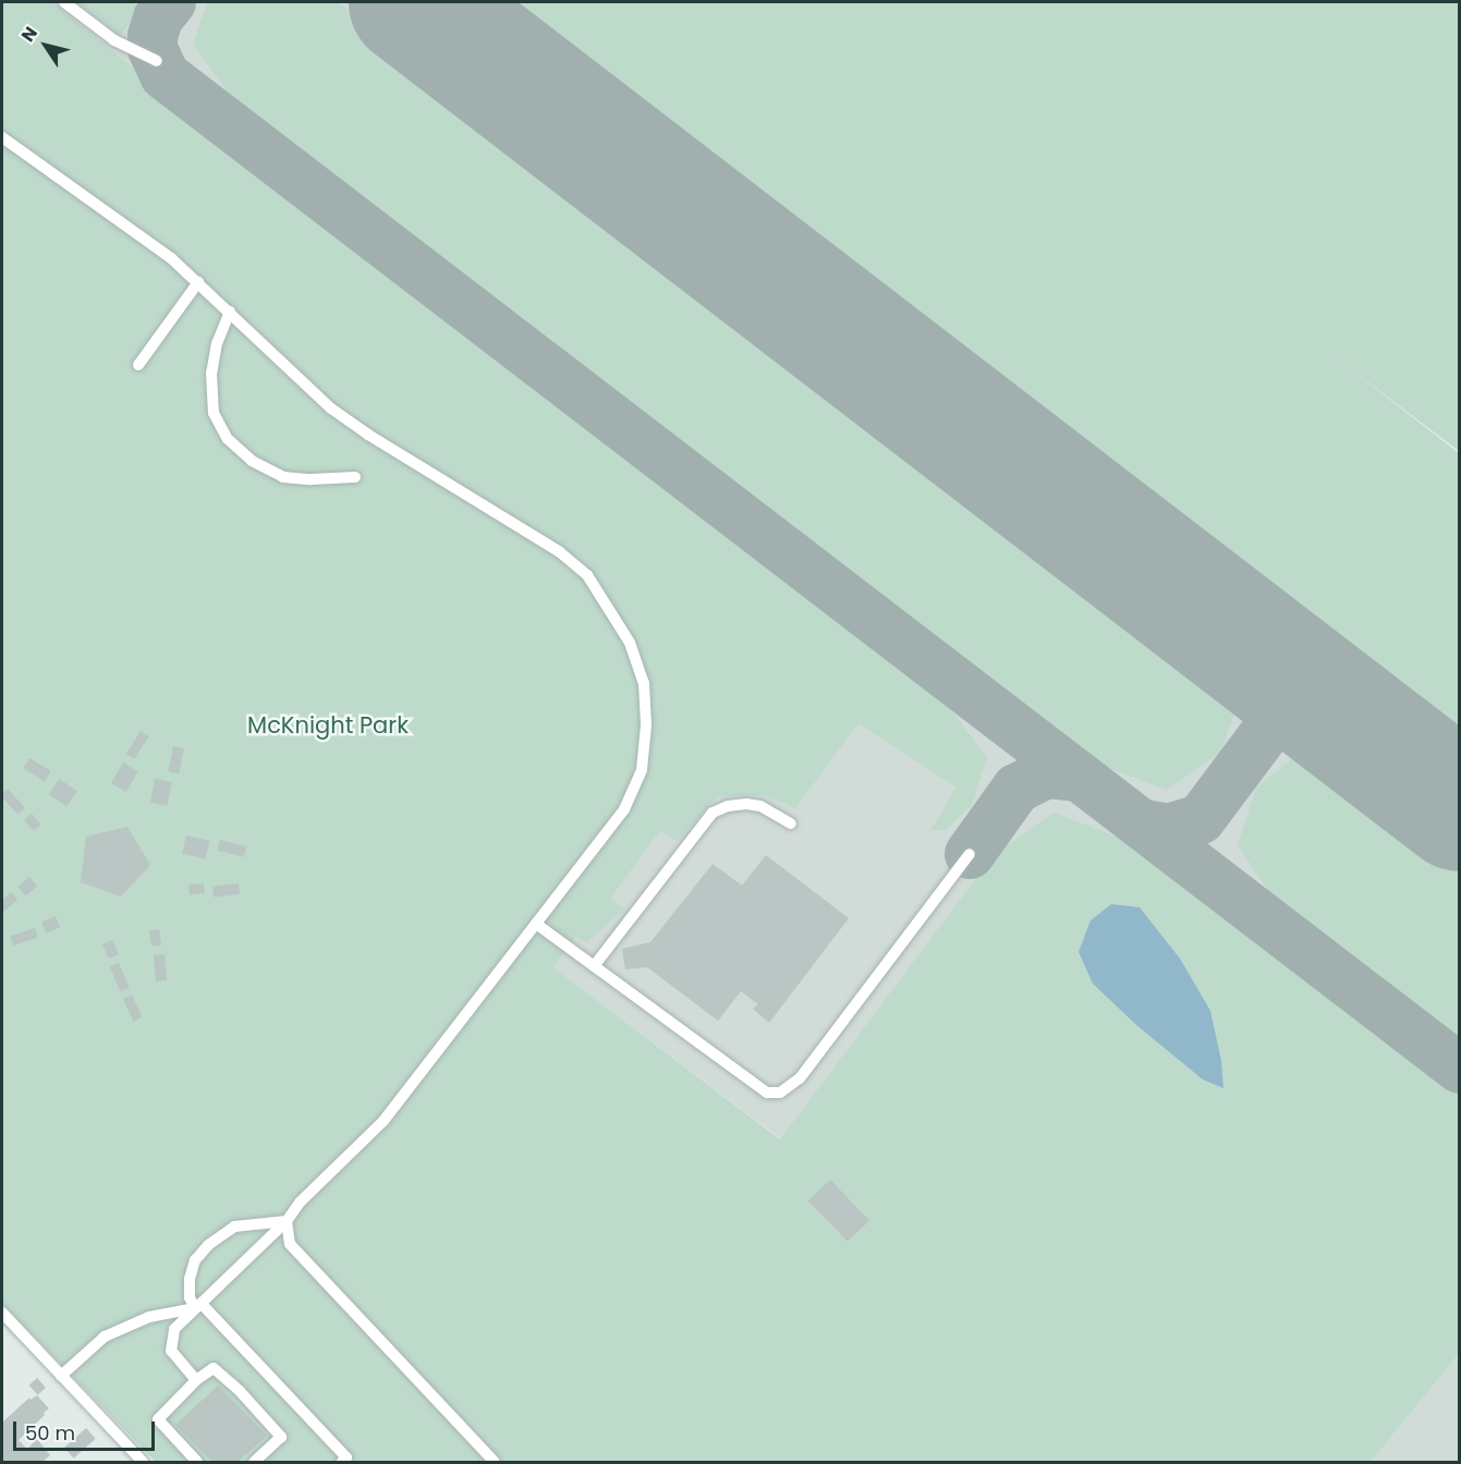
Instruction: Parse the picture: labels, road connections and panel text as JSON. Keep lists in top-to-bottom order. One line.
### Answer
{"parks":["McKnight Park"],"scale_bar":"50 m","north":"top left"}
